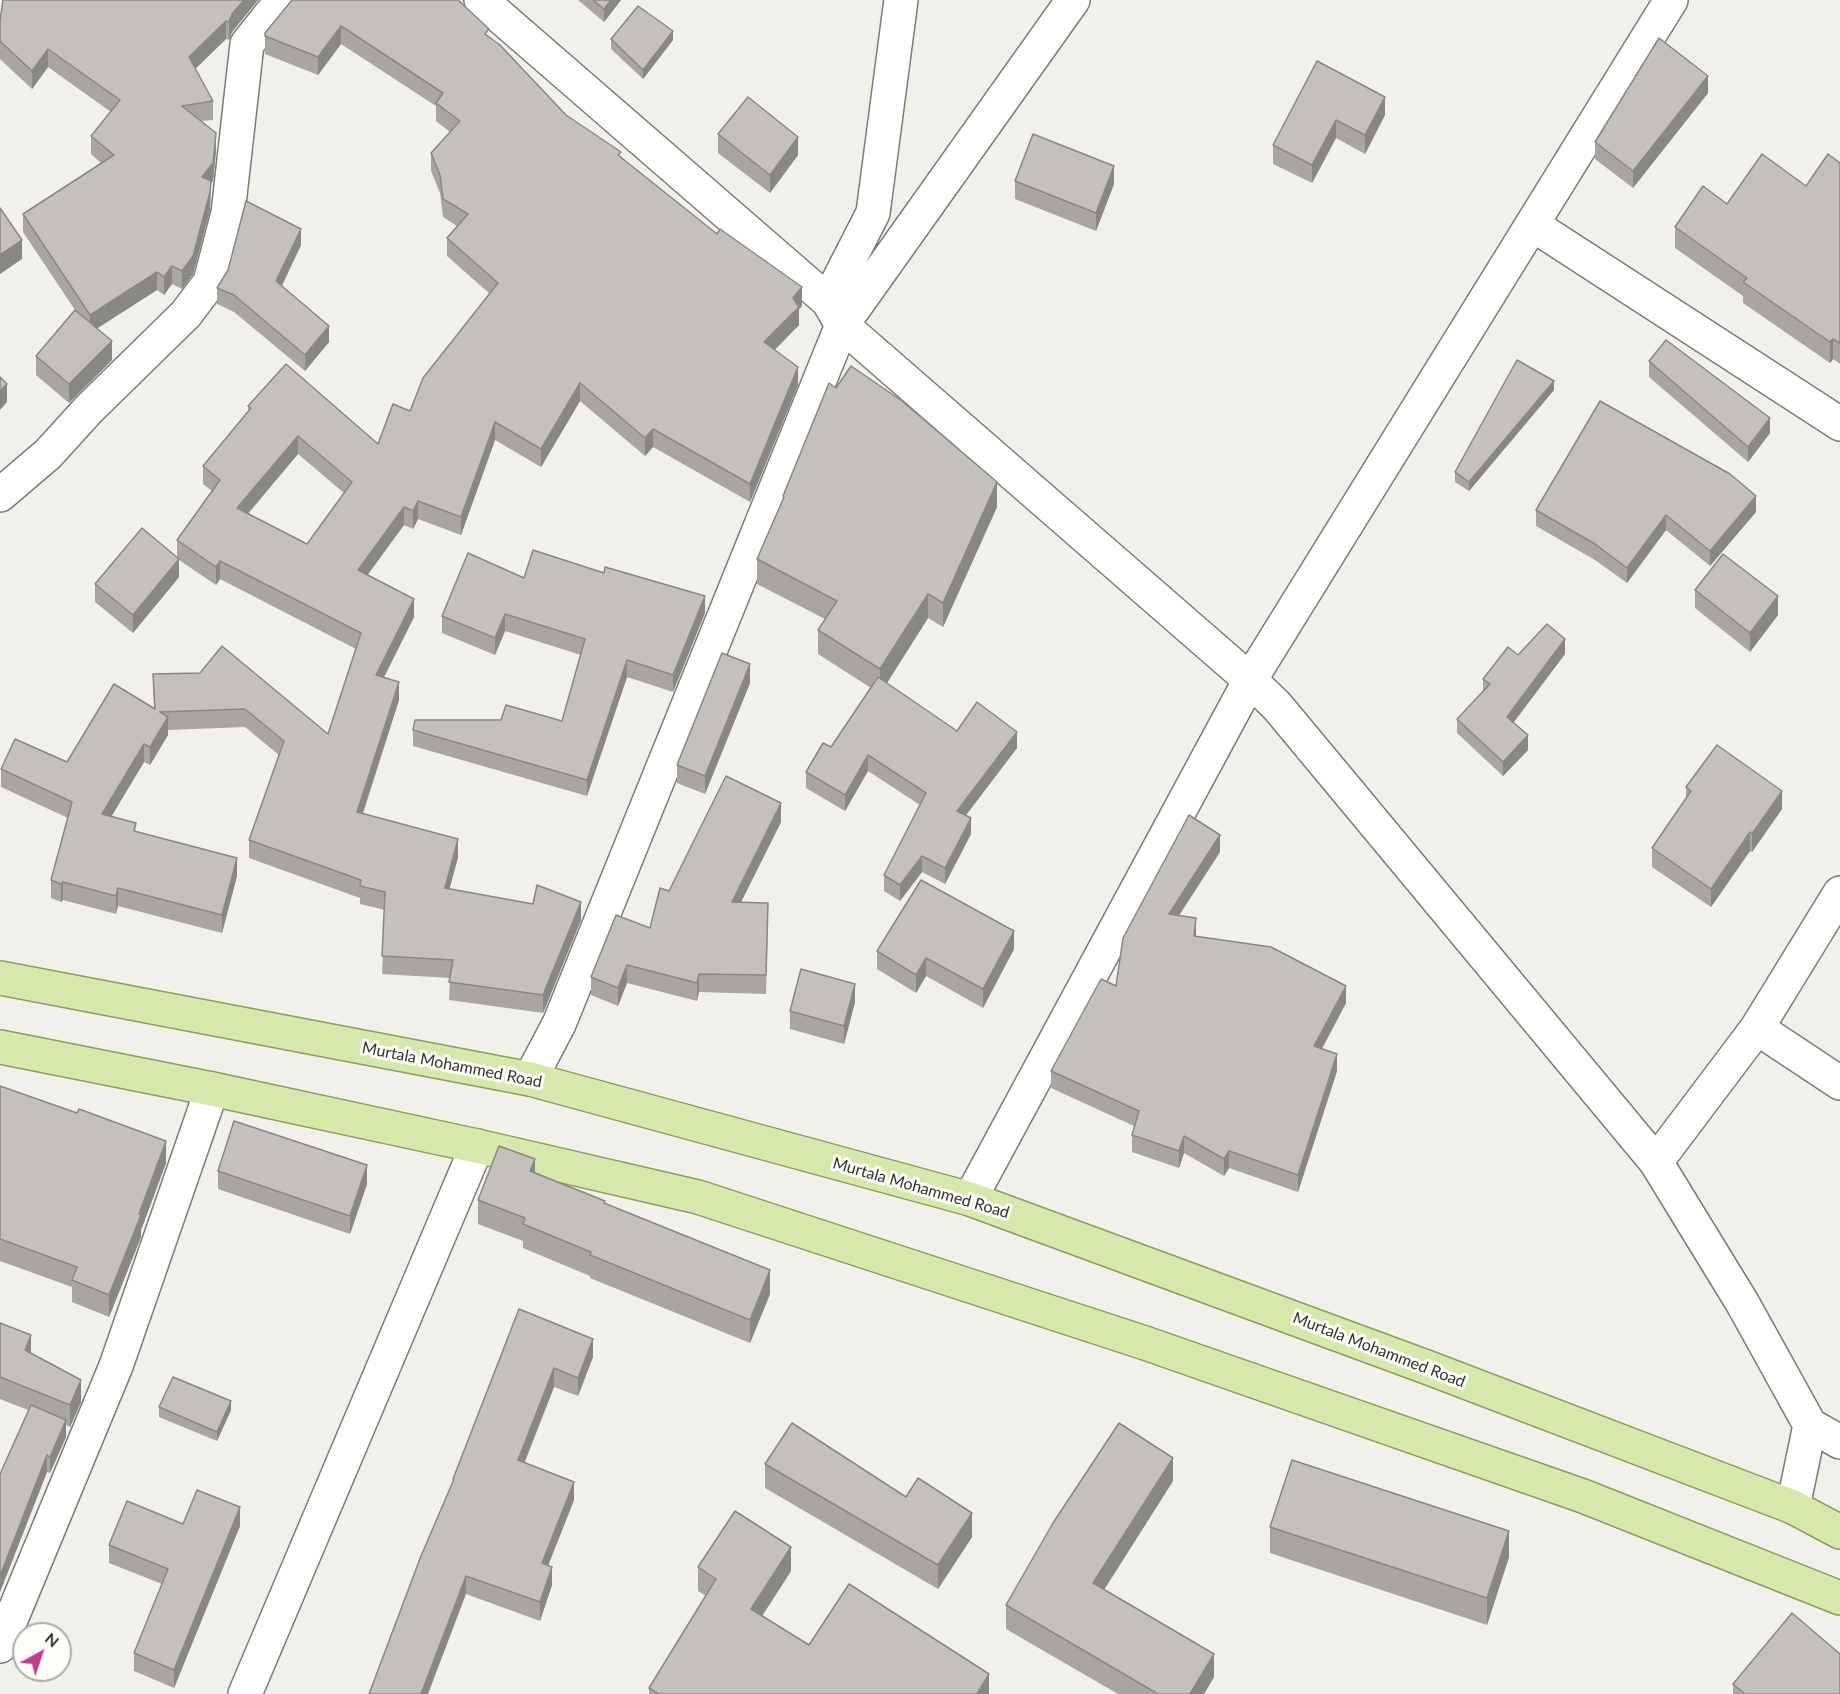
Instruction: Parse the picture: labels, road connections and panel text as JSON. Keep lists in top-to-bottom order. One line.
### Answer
{"streets":{"main road":["Murtala Mohammed Road"]},"north":"top right"}
